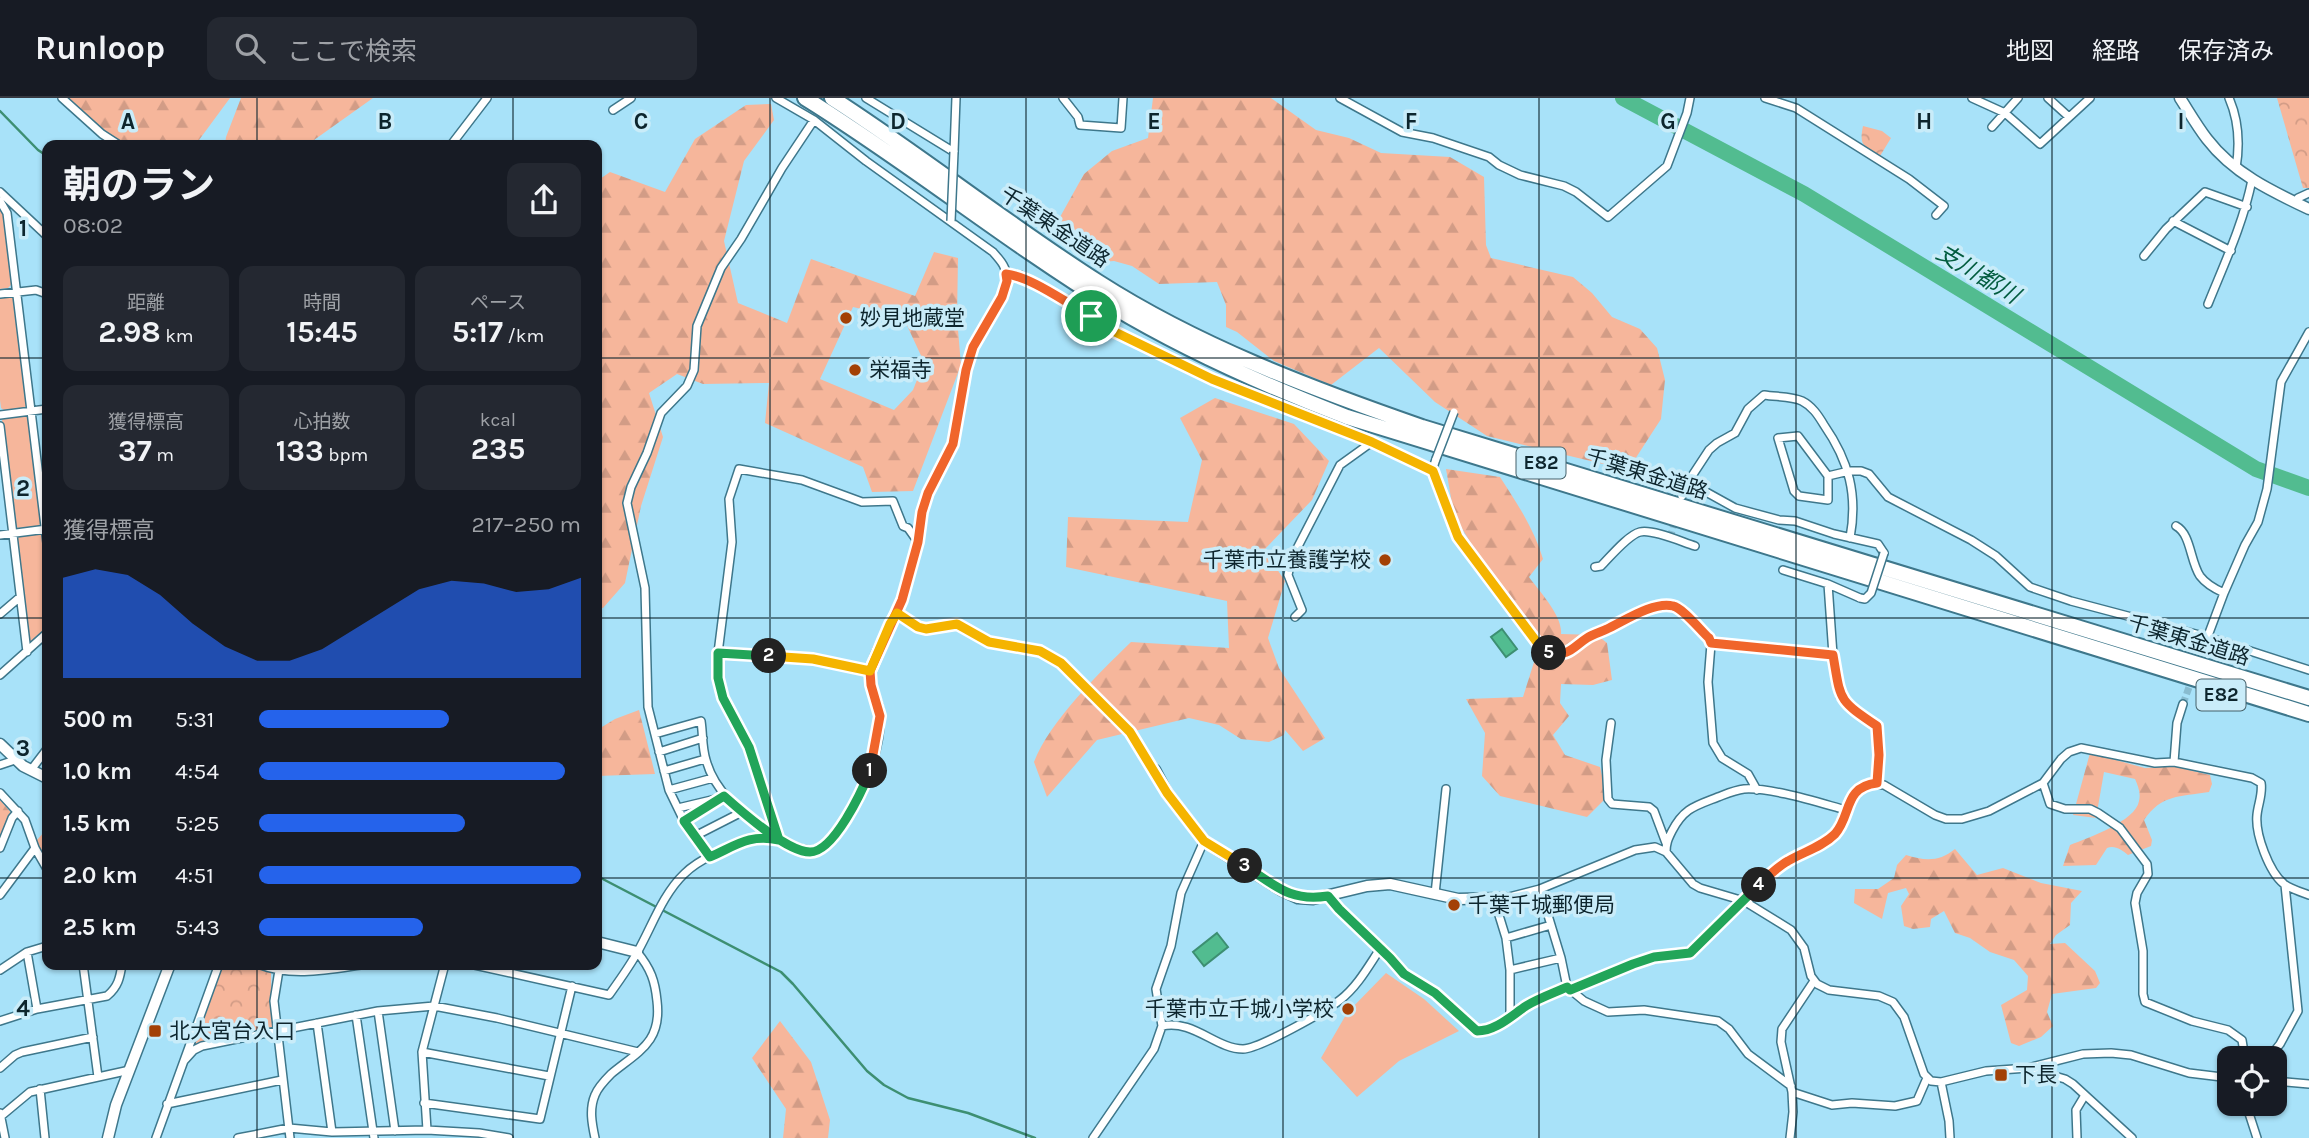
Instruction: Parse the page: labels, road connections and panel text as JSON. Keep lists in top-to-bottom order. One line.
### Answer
{"streets":{"highway":["千葉東金道路","E82"]},"crossings":[["千葉東金道路","E82"]],"water":["支川都川"],"places":{"other":["妙見地蔵堂","栄福寺","千葉市立養護学校","千葉千城郵便局","千葉市立千城小学校"],"transit":["北大宮台入口","下長"]},"page":{"header":"Runloop","search":"ここで検索","nav":["地図","経路","保存済み"],"heading":["朝のラン","08:02"],"stats":[["距離","2.98 km"],["時間","15:45"],["ペース","5:17 /km"],["獲得標高","37 m"],["心拍数","133 bpm"],["kcal","235"]],"chart":["獲得標高","217–250 m"],"pins":["5","2","1","3","4"],"list":[{"name":"500 m","note":"5:31"},{"name":"1.0 km","note":"4:54"},{"name":"1.5 km","note":"5:25"},{"name":"2.0 km","note":"4:51"},{"name":"2.5 km","note":"5:43"}]},"grid":{"columns":["A","B","C","D","E","F","G","H","I"],"rows":["1","2","3","4"]}}
